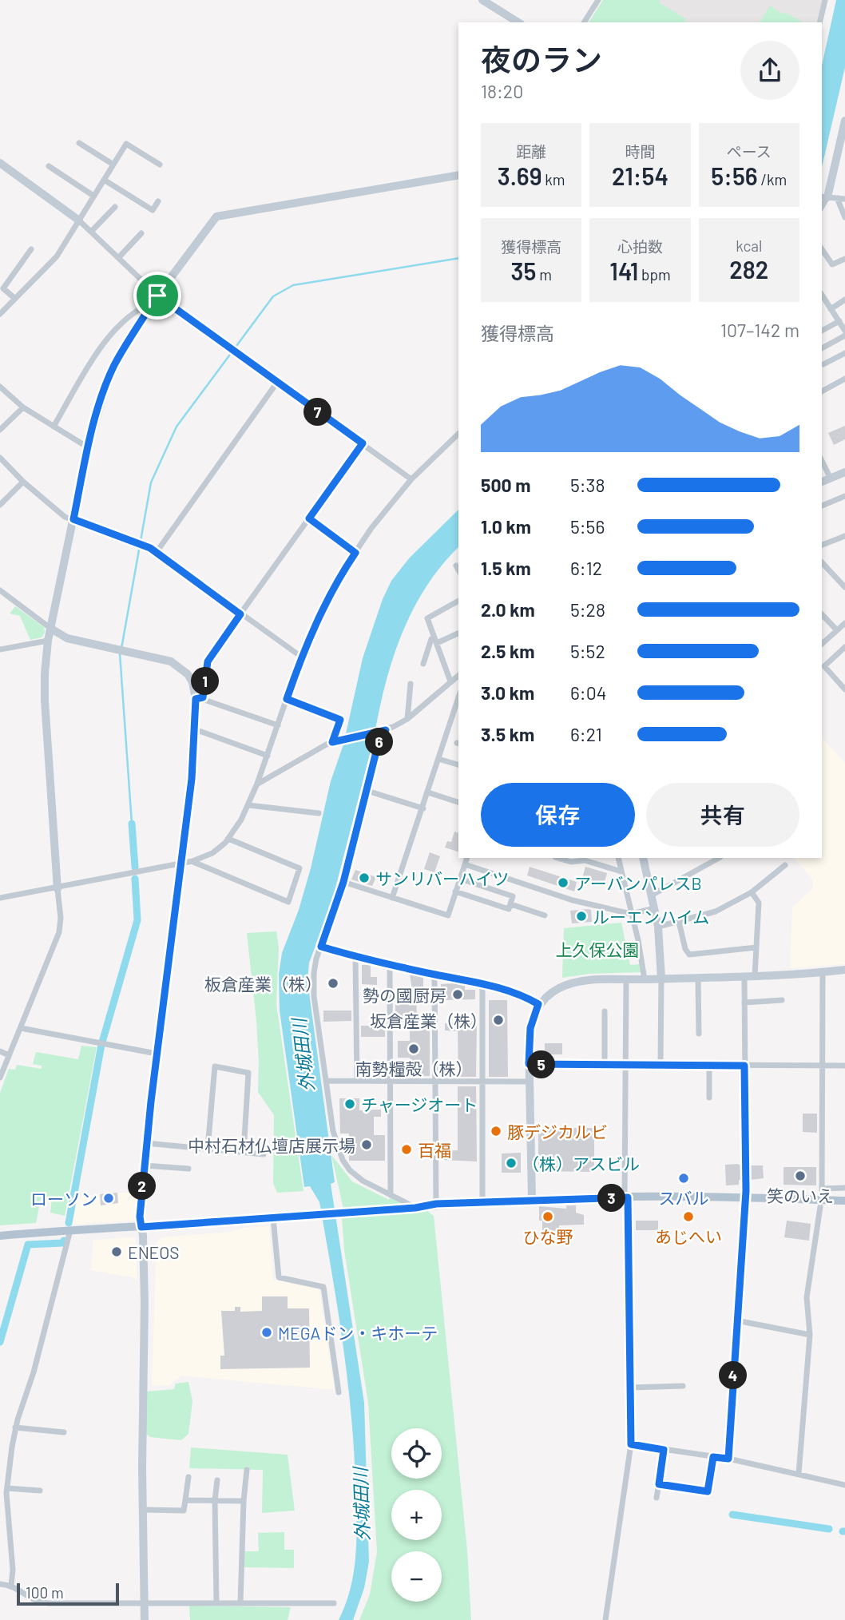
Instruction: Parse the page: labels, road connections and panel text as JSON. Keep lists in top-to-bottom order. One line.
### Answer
{"water":["外城田川"],"parks":["上久保公園"],"places":["サンリバーハイツ","アーバンパレスB","ルーエンハイム","板倉産業（株）","勢の國厨房","坂倉産業（株）","南勢糧殻（株）","チャージオート","豚デジカルビ","中村石材仏壇店展示場","百福","（株）アスビル","笑のいえ","スバル","ローソン","ひな野","あじへい","ENEOS","MEGAドン・キホーテ"],"scale_bar":"100 m","page":{"heading":["夜のラン","18:20"],"stats":[["距離","3.69 km"],["時間","21:54"],["ペース","5:56 /km"],["獲得標高","35 m"],["心拍数","141 bpm"],["kcal","282"]],"chart":["獲得標高","107–142 m"],"pins":["7","1","6","5","2","3","4"],"list":[{"name":"500 m","note":"5:38"},{"name":"1.0 km","note":"5:56"},{"name":"1.5 km","note":"6:12"},{"name":"2.0 km","note":"5:28"},{"name":"2.5 km","note":"5:52"},{"name":"3.0 km","note":"6:04"},{"name":"3.5 km","note":"6:21"}],"buttons":["保存","共有"],"map_buttons":["+","−"],"scale":"100 m"}}
